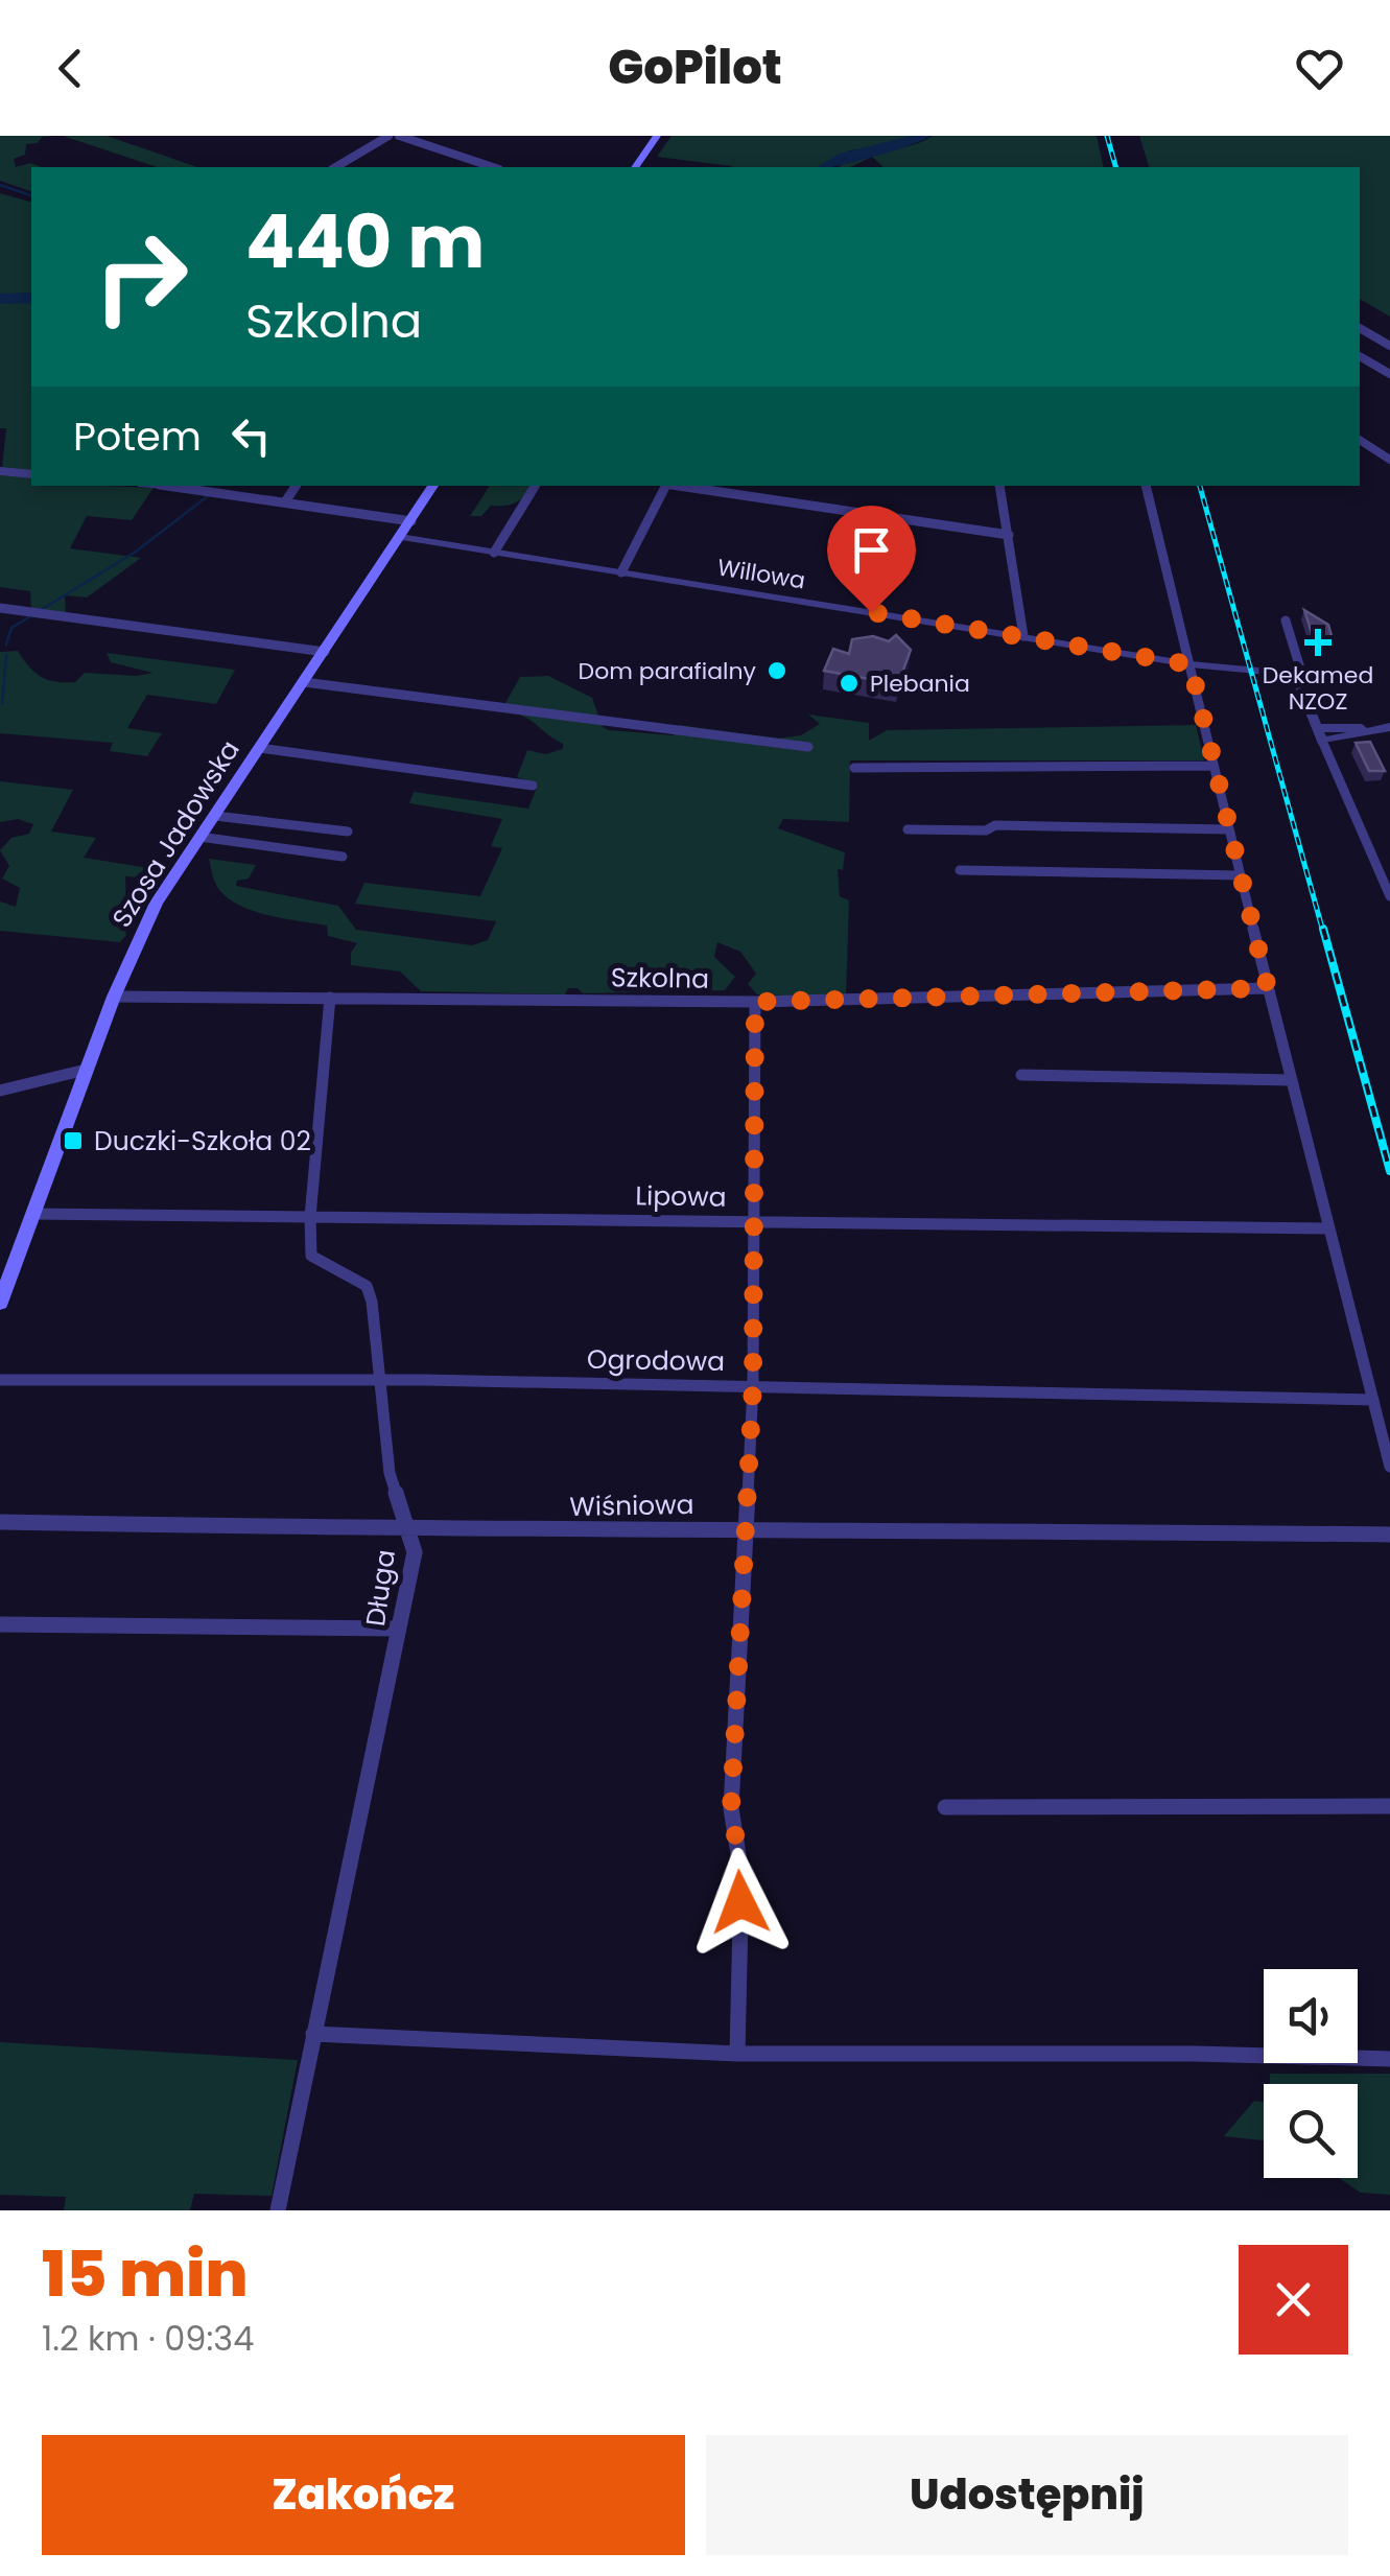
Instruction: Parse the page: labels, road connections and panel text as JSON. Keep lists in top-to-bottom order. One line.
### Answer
{"streets":{"main road":["Szosa Jadowska"],"street":["Willowa","Szkolna","Lipowa","Ogrodowa","Wiśniowa","Długa"]},"crossings":[["Willowa","Szosa Jadowska"],["Szosa Jadowska","Szkolna"],["Szosa Jadowska","Lipowa"],["Szkolna","Długa"],["Lipowa","Długa"],["Ogrodowa","Długa"],["Wiśniowa","Długa"]],"places":{"health":["Dekamed NZOZ"],"other":["Dom parafialny","Plebania"],"transit":["Duczki-Szkoła 02"]},"page":{"header":"GoPilot","turn":["440 m","Szkolna"],"then":"Potem","heading":["15 min","1.2 km · 09:34"],"buttons":["Zakończ","Udostępnij"]}}
